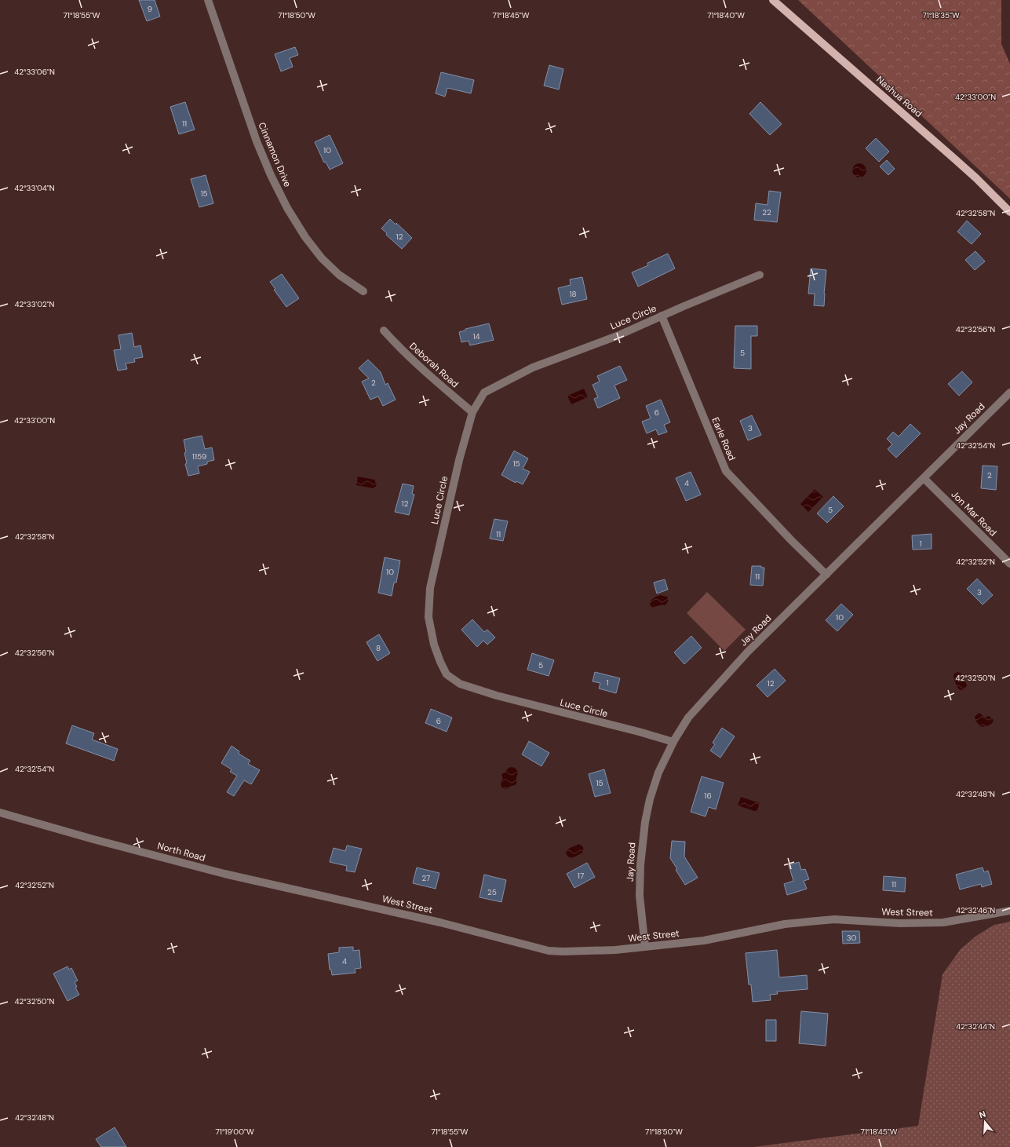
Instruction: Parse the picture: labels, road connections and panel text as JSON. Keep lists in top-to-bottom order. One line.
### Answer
{"streets":{"main road":["Nashua Road"],"street":["Cinnamon Drive","Luce Circle","Deborah Road","Jay Road","Earle Road","Jon Mar Road","North Road","West Street"]},"crossings":[["Luce Circle","Deborah Road"],["Luce Circle","Jay Road"],["Luce Circle","Earle Road"],["Jay Road","Earle Road"],["Jay Road","Jon Mar Road"],["Jay Road","West Street"],["North Road","West Street"]],"house_numbers":["9","11","10","15","22","12","18","14","5","2","6","3","1159","15","2","4","12","5","11","1","10","11","3","10","8","5","1","12","6","15","16","17","27","11","25","30","4"],"north":"top","coordinates":["71°18'55\"W","71°18'50\"W","71°18'45\"W","71°18'40\"W","71°18'35\"W","42°33'06\"N","42°33'00\"N","42°33'04\"N","42°32'58\"N","42°33'02\"N","42°32'56\"N","42°32'54\"N","42°32'52\"N","42°32'50\"N","42°32'48\"N","42°32'46\"N","42°32'44\"N","71°19'00\"W"]}
